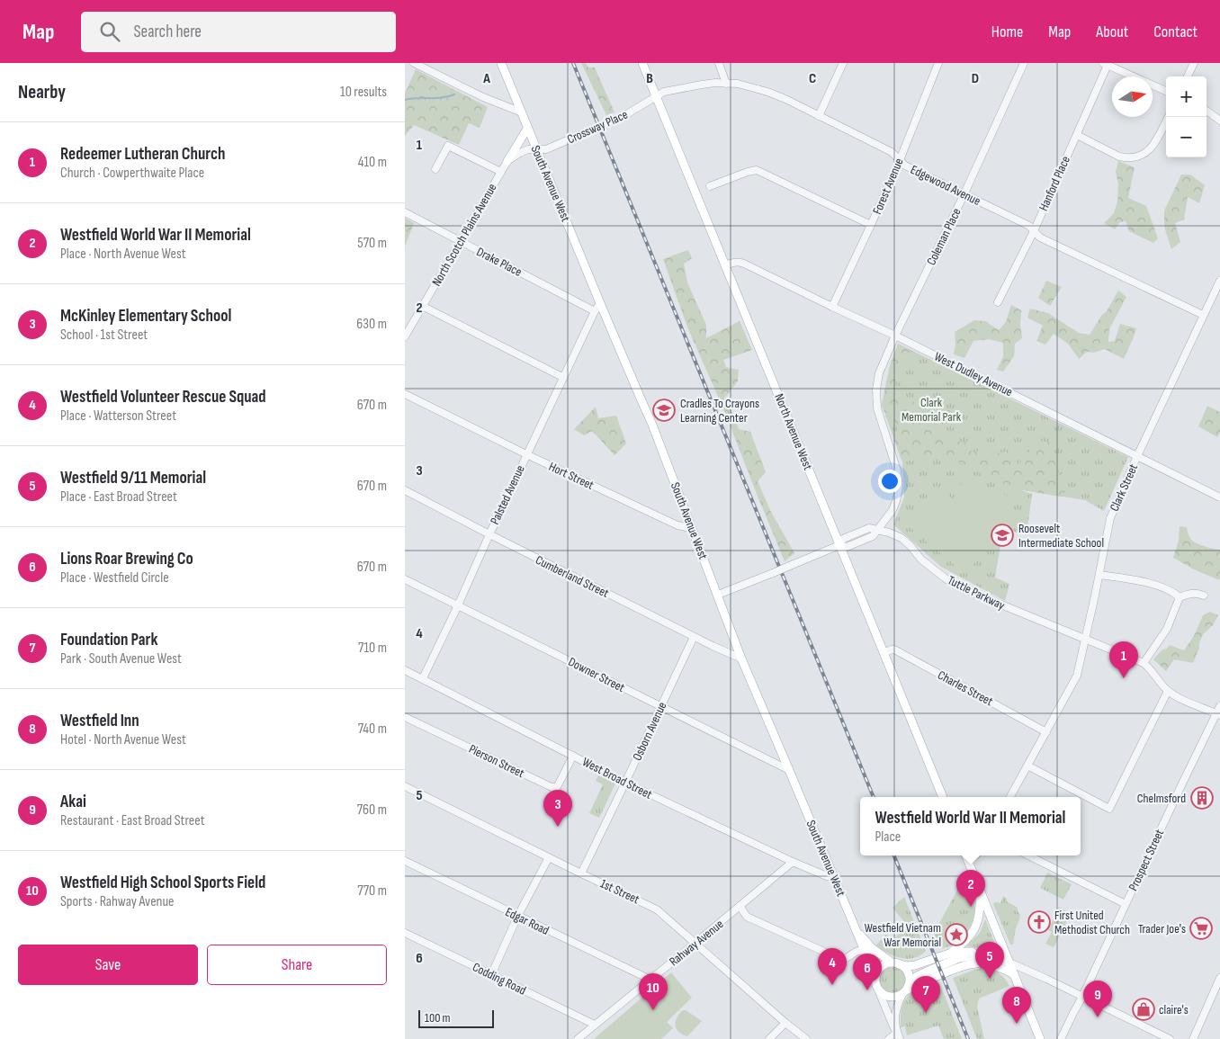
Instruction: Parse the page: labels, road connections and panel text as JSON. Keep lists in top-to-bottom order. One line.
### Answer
{"streets":{"main road":["South Avenue West","North Avenue West"],"street":["Crossway Place","Hanford Place","Edgewood Avenue","Forest Avenue","North Scotch Plains Avenue","Coleman Place","Drake Place","West Dudley Avenue","Hort Street","Clark Street","Palsted Avenue","Cumberland Street","Tuttle Parkway","Downer Street","Charles Street","Osborn Avenue","Pierson Street","West Broad Street","Prospect Street","1st Street","Edgar Road","Rahway Avenue","Codding Road"]},"crossings":[["Crossway Place","South Avenue West"],["Crossway Place","Edgewood Avenue"],["Crossway Place","North Scotch Plains Avenue"],["Crossway Place","North Avenue West"],["South Avenue West","North Scotch Plains Avenue"],["South Avenue West","Hort Street"],["South Avenue West","Palsted Avenue"],["South Avenue West","Cumberland Street"],["South Avenue West","Downer Street"],["South Avenue West","West Broad Street"],["Hanford Place","Edgewood Avenue"],["Edgewood Avenue","Forest Avenue"],["Edgewood Avenue","Coleman Place"],["Edgewood Avenue","North Avenue West"],["Edgewood Avenue","Clark Street"],["Forest Avenue","West Dudley Avenue"],["North Scotch Plains Avenue","Drake Place"],["Coleman Place","West Dudley Avenue"],["Drake Place","Palsted Avenue"],["West Dudley Avenue","North Avenue West"],["West Dudley Avenue","Clark Street"],["North Avenue West","Charles Street"],["Hort Street","Palsted Avenue"],["Clark Street","Tuttle Parkway"],["Clark Street","Charles Street"],["Palsted Avenue","Cumberland Street"],["Palsted Avenue","Downer Street"],["Palsted Avenue","West Broad Street"],["Cumberland Street","Osborn Avenue"],["Downer Street","Osborn Avenue"],["Osborn Avenue","West Broad Street"],["Osborn Avenue","1st Street"],["Pierson Street","West Broad Street"],["West Broad Street","Rahway Avenue"],["1st Street","Rahway Avenue"],["Edgar Road","Rahway Avenue"],["Rahway Avenue","Codding Road"]],"parks":["Clark Memorial Park"],"places":{"school or university":["Cradles To Crayons Learning Center","Roosevelt Intermediate School"],"building":["Chelmsford"],"church":["First United Methodist Church"],"supermarket":["Trader Joe's"],"place":["Westfield Vietnam War Memorial"],"shop":["claire's"]},"scale_bar":"100 m","north":"right","page":{"header":"Map","search":"Search here","nav":["Home","Map","About","Contact"],"heading":["Nearby","10 results"],"map_buttons":["+","−"],"list":[{"mark":"1","name":"Redeemer Lutheran Church","note":"Church · Cowperthwaite Place","value":"410 m"},{"mark":"2","name":"Westfield World War II Memorial","note":"Place · North Avenue West","value":"570 m"},{"mark":"3","name":"McKinley Elementary School","note":"School · 1st Street","value":"630 m"},{"mark":"4","name":"Westfield Volunteer Rescue Squad","note":"Place · Watterson Street","value":"670 m"},{"mark":"5","name":"Westfield 9/11 Memorial","note":"Place · East Broad Street","value":"670 m"},{"mark":"6","name":"Lions Roar Brewing Co","note":"Place · Westfield Circle","value":"670 m"},{"mark":"7","name":"Foundation Park","note":"Park · South Avenue West","value":"710 m"},{"mark":"8","name":"Westfield Inn","note":"Hotel · North Avenue West","value":"740 m"},{"mark":"9","name":"Akai","note":"Restaurant · East Broad Street","value":"760 m"},{"mark":"10","name":"Westfield High School Sports Field","note":"Sports · Rahway Avenue","value":"770 m"}],"pins":["1","3","2","5","4","6","10","7","9","8"],"popup":["Westfield World War II Memorial","Place"],"buttons":["Save","Share"],"scale":"100 m"},"grid":{"columns":["A","B","C","D"],"rows":["1","2","3","4","5","6"]}}
